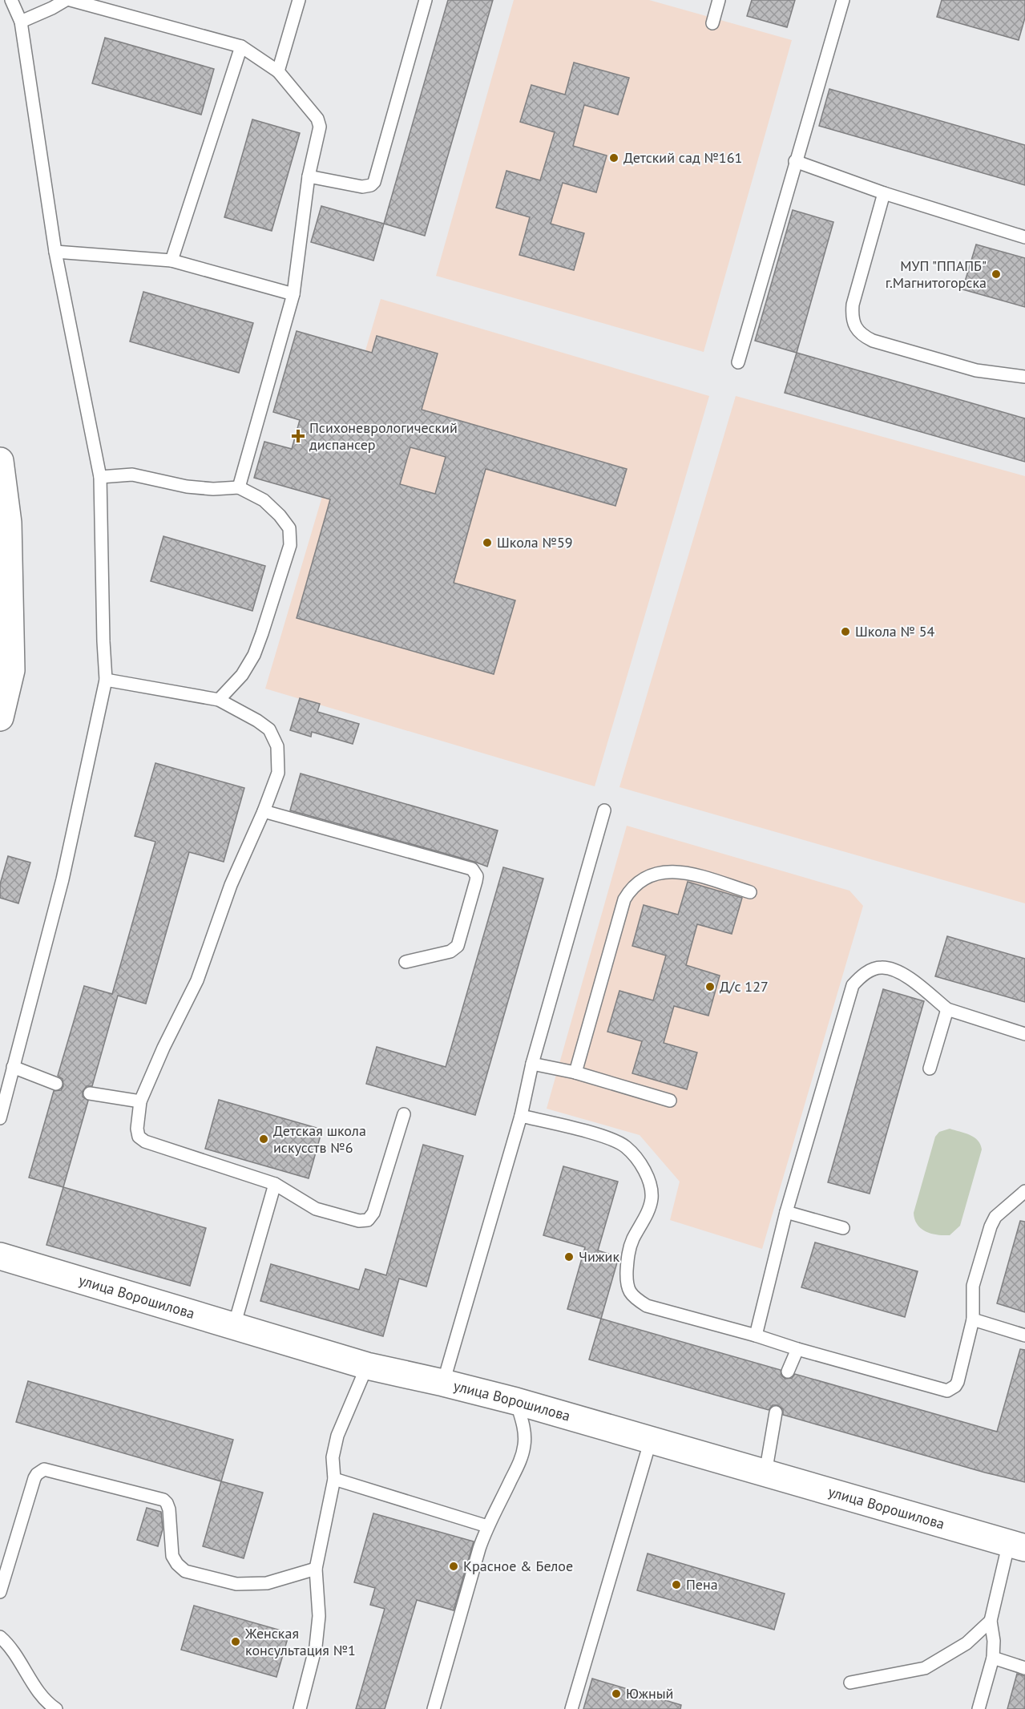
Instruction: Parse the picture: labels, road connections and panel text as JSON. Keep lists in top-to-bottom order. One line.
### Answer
{"streets":{"main road":["улица Ворошилова"]},"places":{"other":["Детский сад №161","МУП \"ППАПБ\" г.Магнитогорска","Школа №59","Школа № 54","Д/с 127","Детская школа искусств №6","Чижик","Красное & Белое","Пена","Женская консультация №1","Южный"],"health":["Психоневрологический диспансер"]}}
